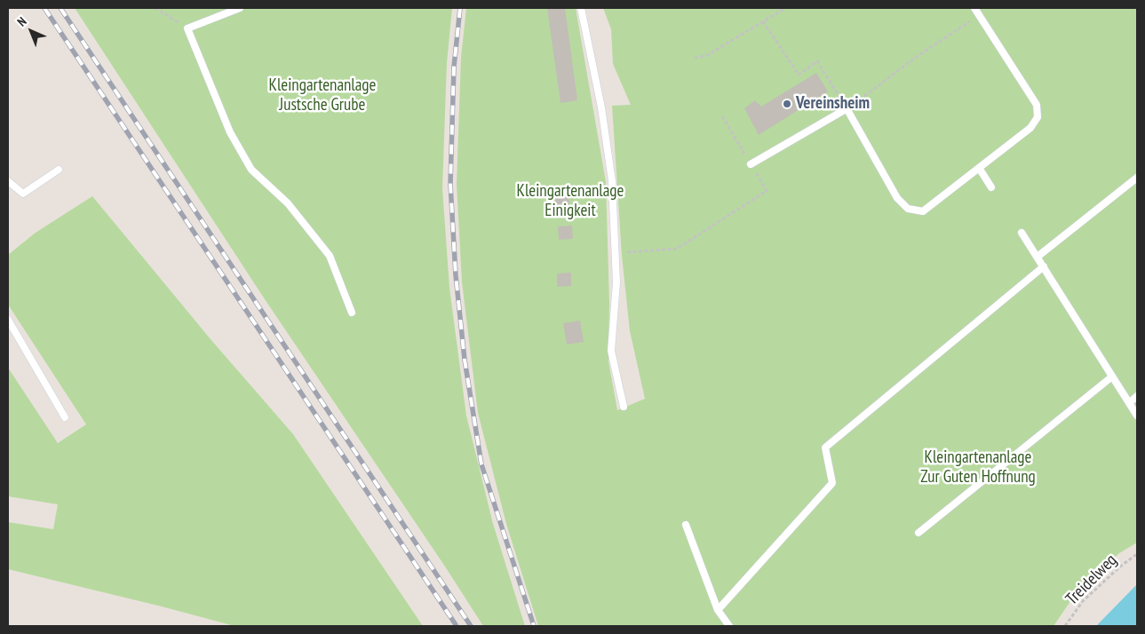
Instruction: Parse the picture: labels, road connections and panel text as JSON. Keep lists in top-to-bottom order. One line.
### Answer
{"streets":{"path":["Treidelweg"]},"parks":["Kleingartenanlage Justsche Grube","Kleingartenanlage Einigkeit","Kleingartenanlage Zur Guten Hoffnung"],"places":["Vereinsheim"],"north":"top left"}
